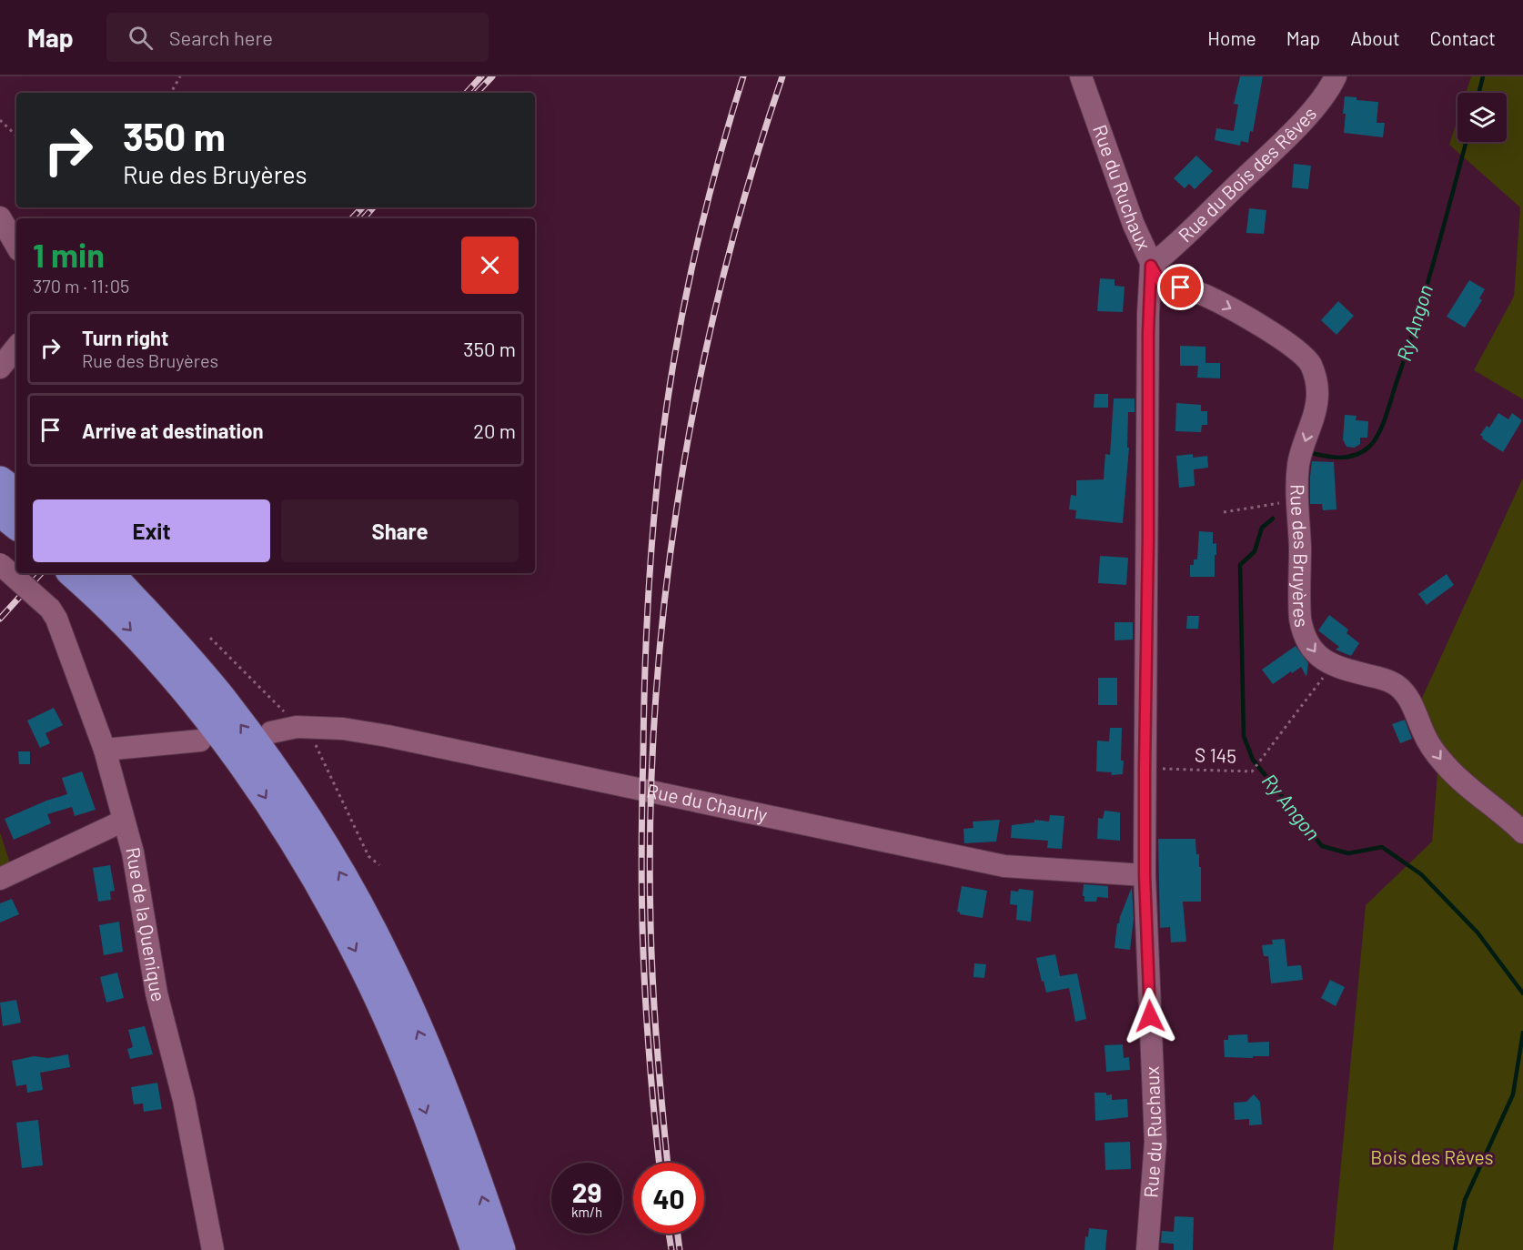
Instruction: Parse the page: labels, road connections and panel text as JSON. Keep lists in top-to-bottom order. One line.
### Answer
{"streets":{"street":["Rue du Bois des Rêves","Rue du Ruchaux","Rue des Bruyères","Rue du Chaurly","Rue de la Quenique"],"path":["S 145"]},"crossings":[["Rue du Bois des Rêves","Rue du Ruchaux"],["Rue du Bois des Rêves","Rue des Bruyères"],["Rue du Ruchaux","Rue des Bruyères"],["Rue du Ruchaux","Rue du Chaurly"],["Rue des Bruyères","S 145"]],"one_way":["Rue des Bruyères"],"water":["Ry Angon"],"parks":["Bois des Rêves"],"page":{"header":"Map","search":"Search here","nav":["Home","Map","About","Contact"],"turn":["350 m","Rue des Bruyères"],"heading":["1 min","370 m · 11:05"],"list":[{"name":"Turn right","note":"Rue des Bruyères","value":"350 m"},{"name":"Arrive at destination","value":"20 m"}],"buttons":["Exit","Share"],"speed":"29 km/h","limit":"40"}}
